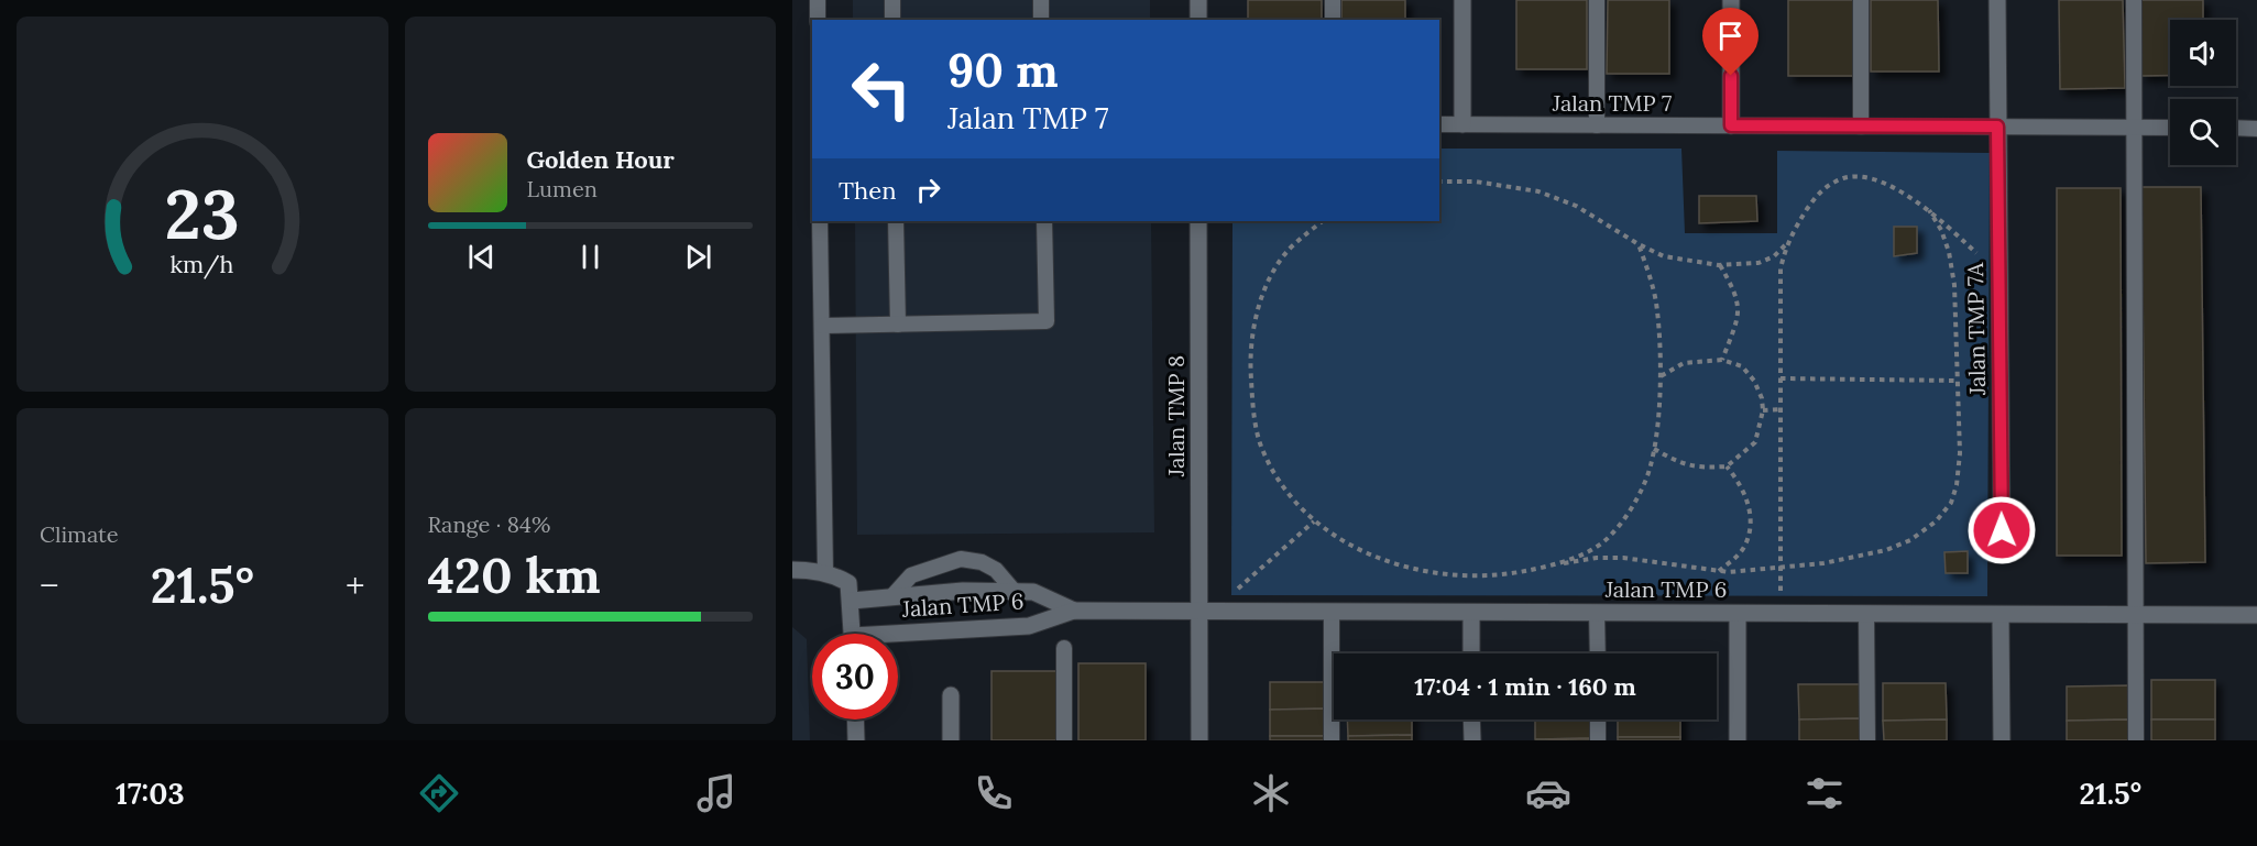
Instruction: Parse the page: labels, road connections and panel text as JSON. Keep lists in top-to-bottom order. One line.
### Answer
{"streets":{"street":["Jalan TMP 7A","Jalan TMP 8","Jalan TMP 6"],"lane":["Jalan TMP 7"]},"crossings":[["Jalan TMP 7","Jalan TMP 7A"],["Jalan TMP 8","Jalan TMP 6"]],"page":{"turn":["90 m","Jalan TMP 7"],"song":["Golden Hour","Lumen"],"then":"Then","tile":["Climate",["Range · 84%","420 km"]],"heat":["−","21.5°","+"],"limit":"30","trip":"17:04 · 1 min · 160 m","tabs":["17:03","21.5°"],"gauge":["23","km/h"]}}
